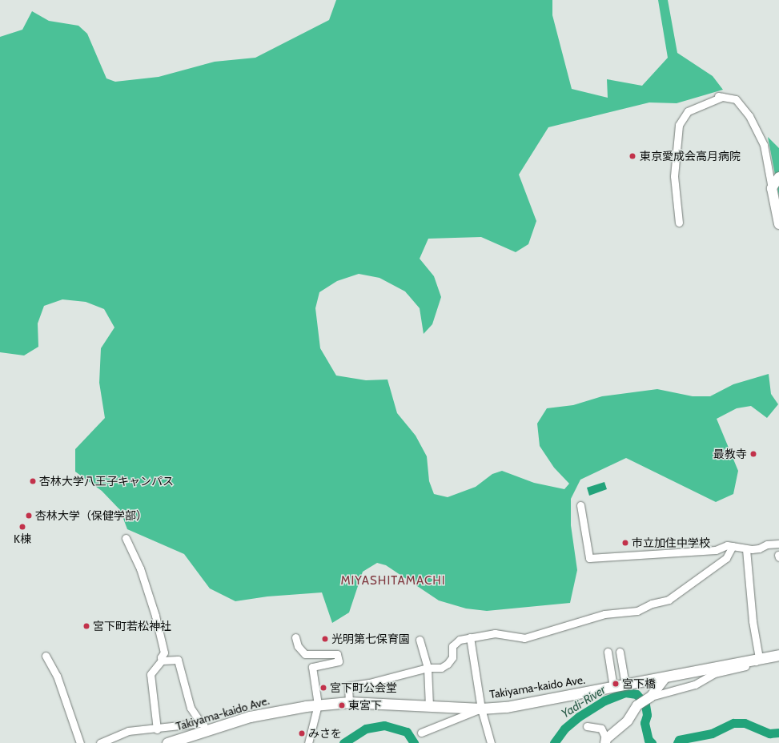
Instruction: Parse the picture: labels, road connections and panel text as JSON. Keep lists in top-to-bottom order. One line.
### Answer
{"streets":{"highway":["Takiyama-kaido Ave."]},"districts":["MIYASHITAMACHI"],"water":["Yadi-River"],"places":["東京愛成会高月病院","最教寺","杏林大学八王子キャンパス","杏林大学（保健学部）","K棟","市立加住中学校","宮下町若松神社","光明第七保育園","宮下橋","宮下町公会堂","東宮下","みさを"]}
